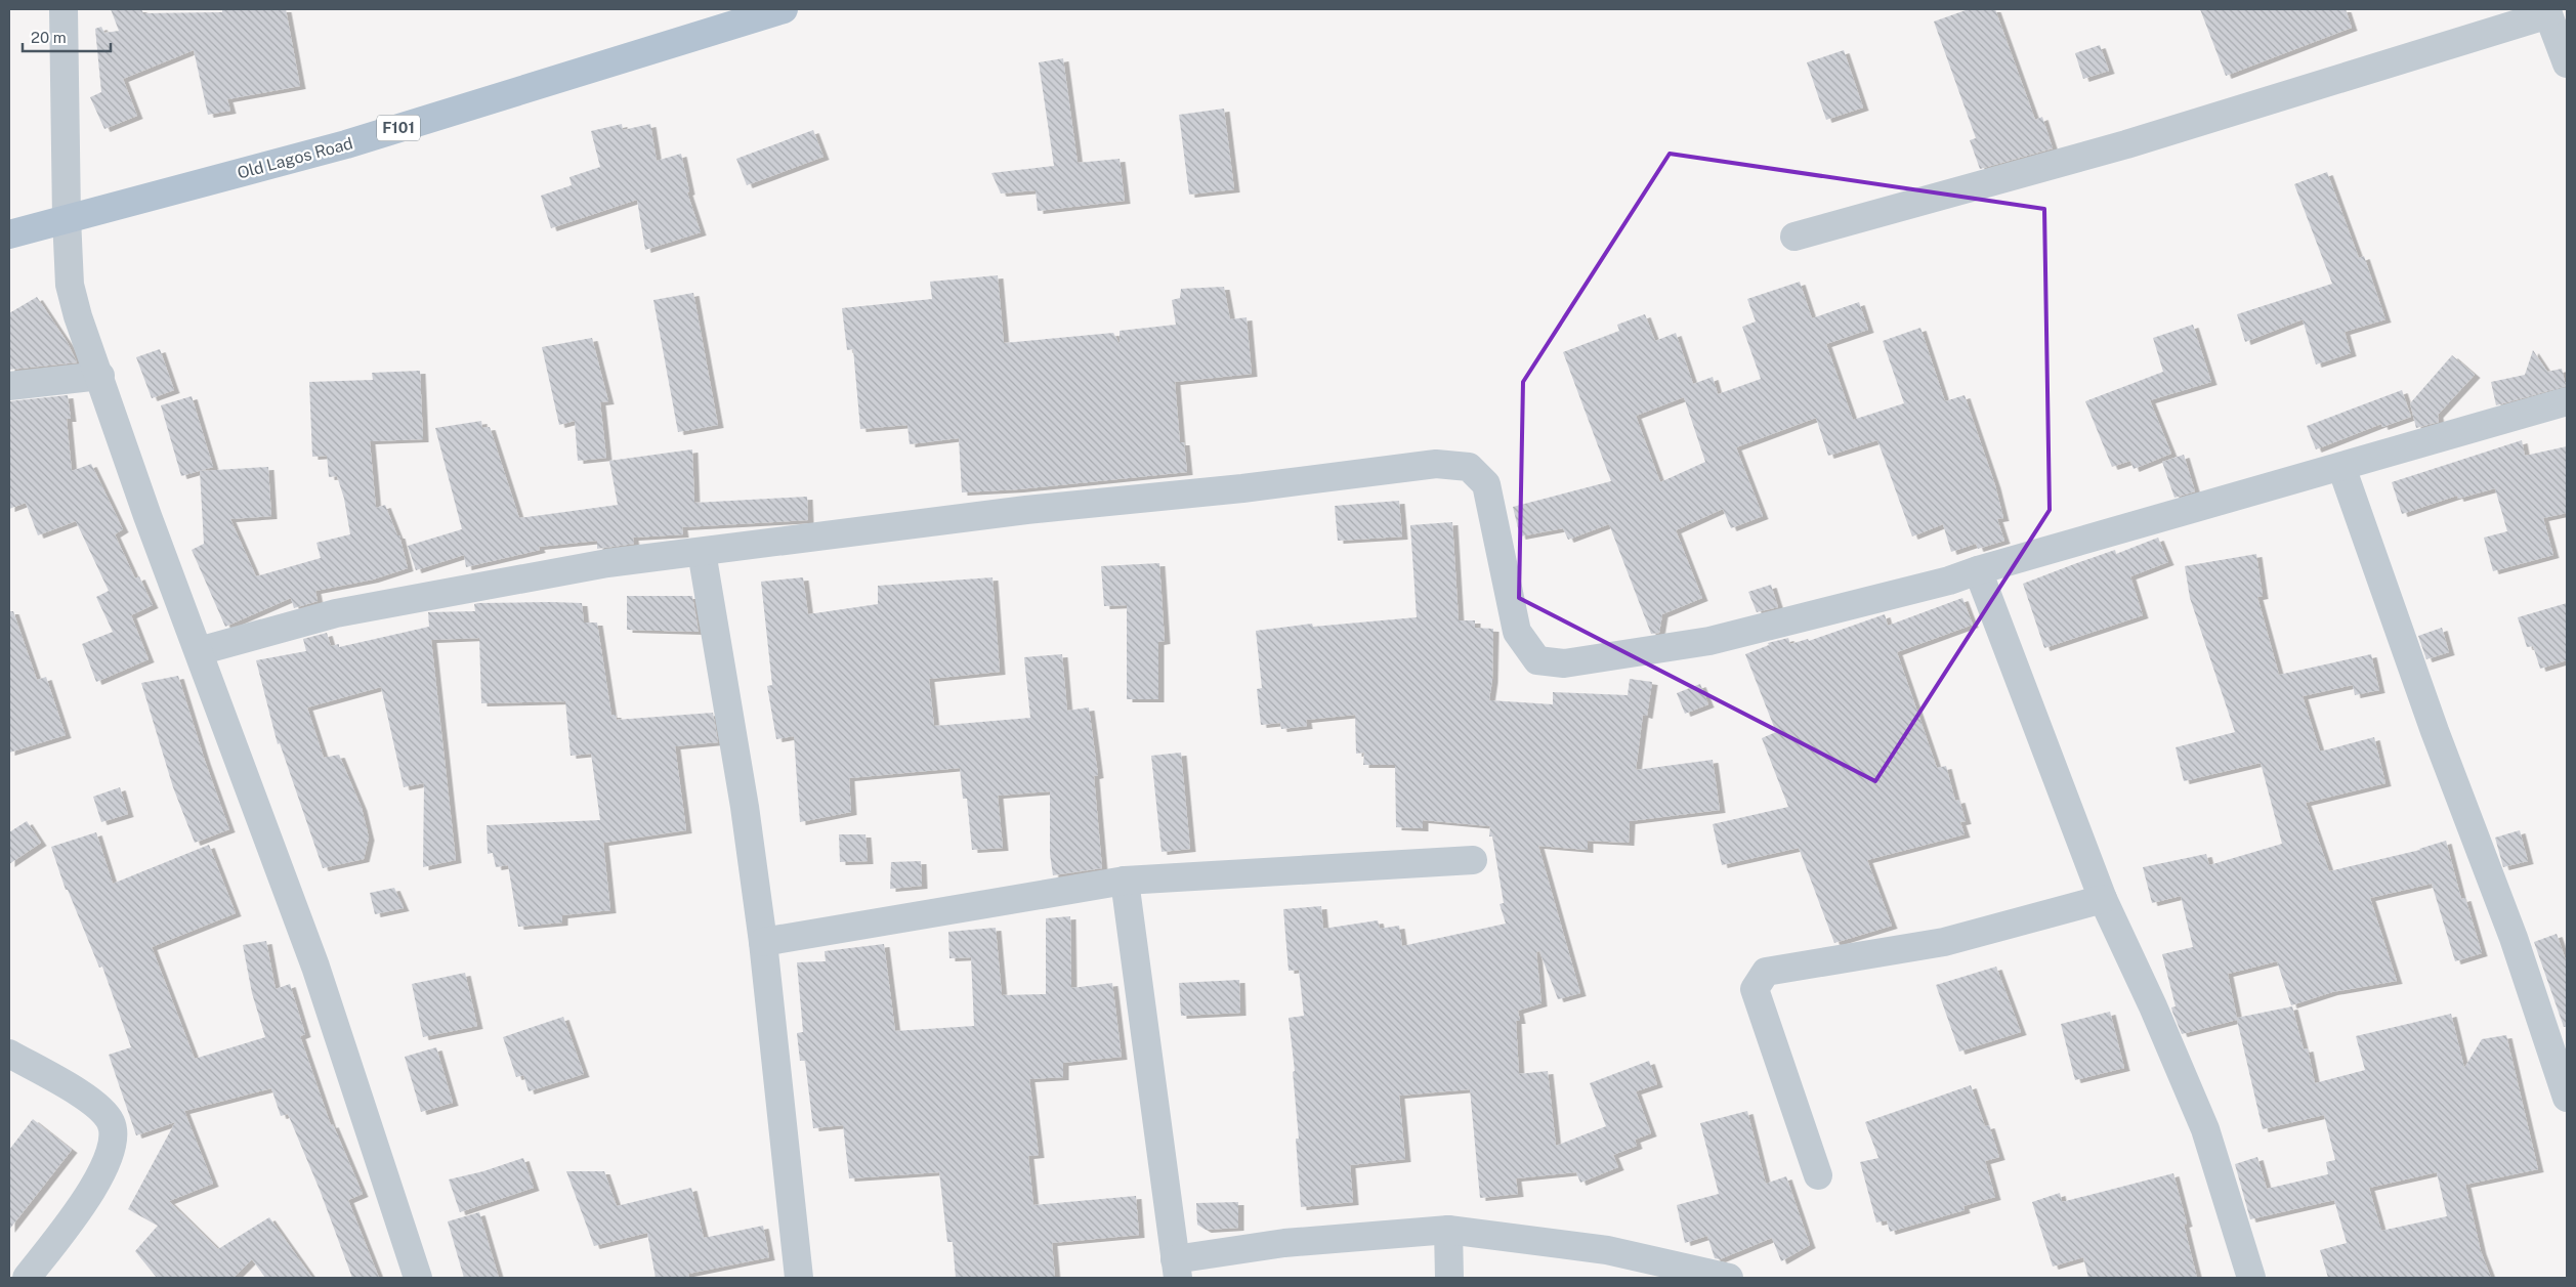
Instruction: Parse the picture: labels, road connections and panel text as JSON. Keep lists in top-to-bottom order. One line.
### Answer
{"streets":{"main road":["F101","Old Lagos Road"]},"scale_bar":"20 m"}
